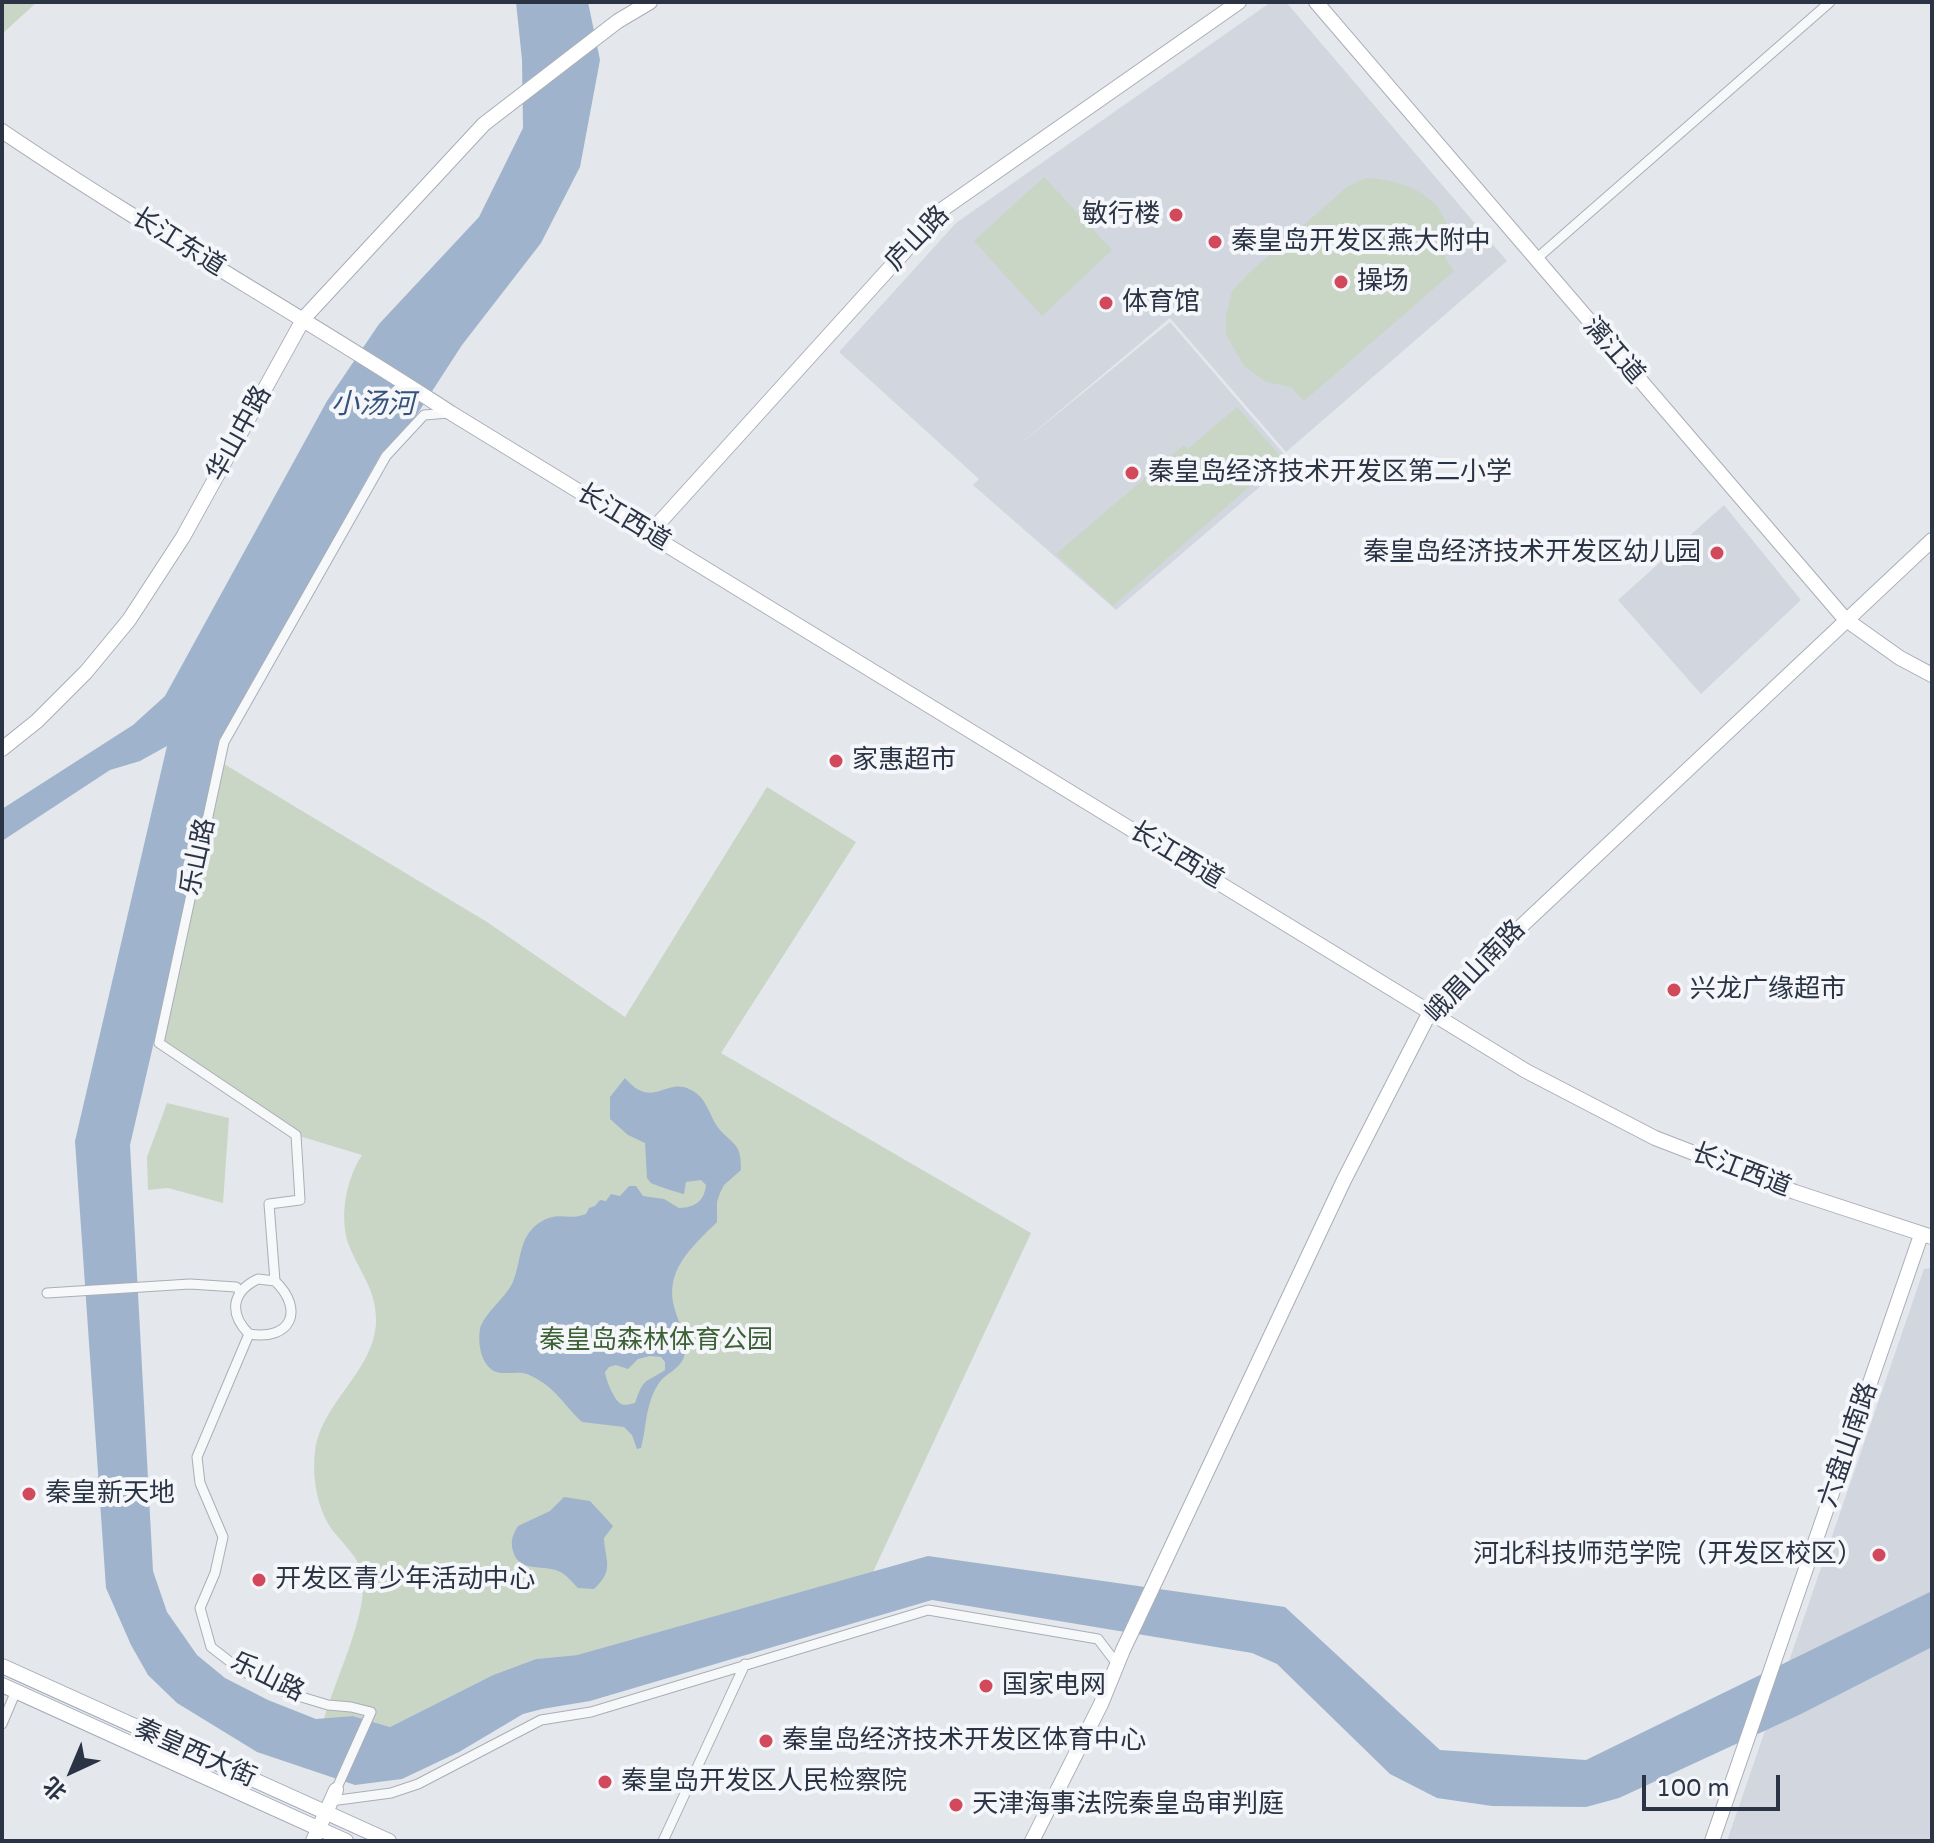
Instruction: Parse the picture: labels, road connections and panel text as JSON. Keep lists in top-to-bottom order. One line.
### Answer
{"streets":{"street":["庐山路","长江东道","漓江道","华山中路","长江西道","乐山路","峨眉山南路","六盘山南路","秦皇西大街"]},"crossings":[["庐山路","长江西道"],["长江东道","华山中路"],["长江东道","长江西道"],["漓江道","峨眉山南路"],["长江西道","乐山路"],["长江西道","峨眉山南路"],["长江西道","六盘山南路"],["乐山路","秦皇西大街"]],"water":["小汤河"],"parks":["秦皇岛森林体育公园"],"places":["敏行楼","秦皇岛开发区燕大附中","操场","体育馆","秦皇岛经济技术开发区第二小学","秦皇岛经济技术开发区幼儿园","家惠超市","兴龙广缘超市","秦皇新天地","河北科技师范学院（开发区校区）","开发区青少年活动中心","国家电网","秦皇岛经济技术开发区体育中心","秦皇岛开发区人民检察院","天津海事法院秦皇岛审判庭"],"scale_bar":"100 m","north":"bottom left"}
